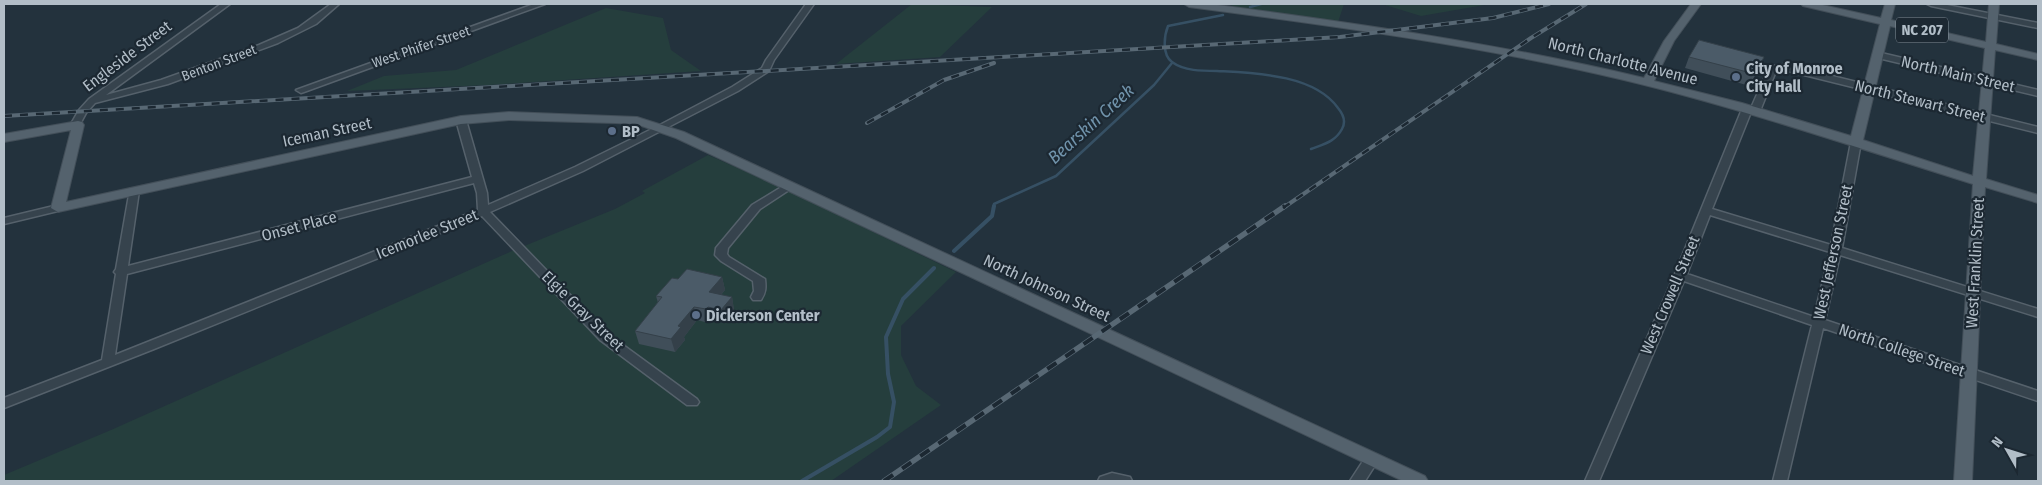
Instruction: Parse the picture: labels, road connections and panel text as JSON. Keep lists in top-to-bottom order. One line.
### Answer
{"streets":{"main road":["NC 207","Engleside Street","North Charlotte Avenue","Iceman Street","West Jefferson Street","West Franklin Street","North Johnson Street"],"street":["West Phifer Street","Benton Street","North Main Street","North Stewart Street","Onset Place","Icemorlee Street","West Crowell Street","Elgie Gray Street","North College Street"]},"crossings":[["NC 207","West Jefferson Street"],["NC 207","West Franklin Street"],["Engleside Street","Benton Street"],["Engleside Street","Iceman Street"],["North Charlotte Avenue","West Jefferson Street"],["North Charlotte Avenue","West Franklin Street"],["North Charlotte Avenue","West Crowell Street"],["North Main Street","West Jefferson Street"],["North Main Street","West Franklin Street"],["North Stewart Street","West Jefferson Street"],["North Stewart Street","West Franklin Street"],["North Stewart Street","West Crowell Street"],["Iceman Street","Icemorlee Street"],["Iceman Street","North Johnson Street"],["Icemorlee Street","North Johnson Street"],["Icemorlee Street","Elgie Gray Street"],["West Jefferson Street","North College Street"],["West Franklin Street","North College Street"],["West Crowell Street","North College Street"]],"water":["Bearskin Creek"],"places":["City of Monroe City Hall","BP","Dickerson Center"],"north":"top left"}
